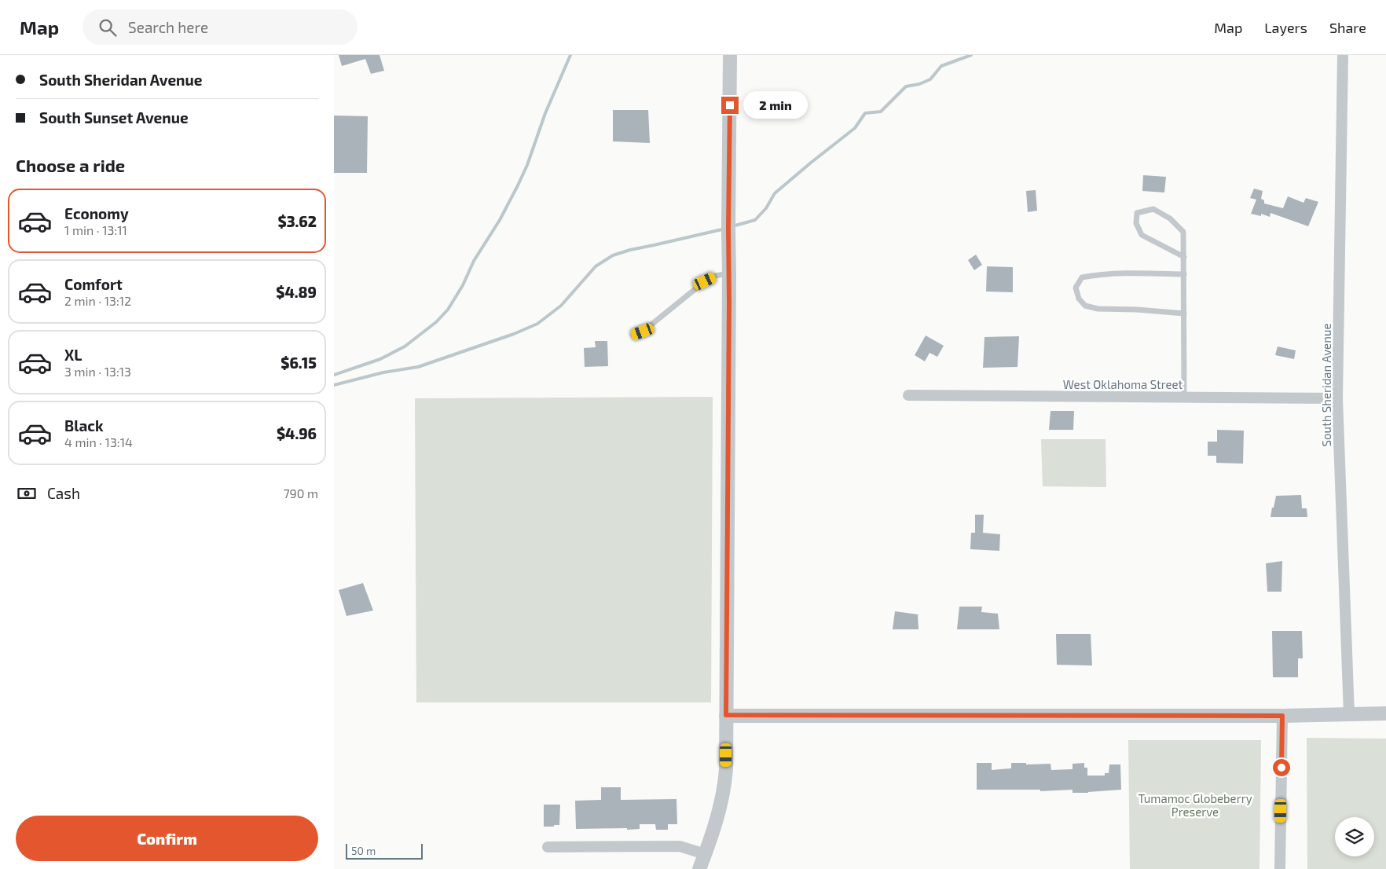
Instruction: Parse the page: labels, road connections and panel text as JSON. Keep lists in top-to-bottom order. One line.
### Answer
{"streets":{"street":["West Oklahoma Street","South Sheridan Avenue"]},"crossings":[["West Oklahoma Street","South Sheridan Avenue"]],"parks":["Tumamoc Globeberry Preserve"],"scale_bar":"50 m","page":{"header":"Map","search":"Search here","nav":["Map","Layers","Share"],"banner":["South Sheridan Avenue","South Sunset Avenue"],"bubble":"2 min","heading":"Choose a ride","list":[{"name":"Economy","note":"1 min · 13:11","value":"$3.62"},{"name":"Comfort","note":"2 min · 13:12","value":"$4.89"},{"name":"XL","note":"3 min · 13:13","value":"$6.15"},{"name":"Black","note":"4 min · 13:14","value":"$4.96"}],"pay":["Cash","790 m"],"buttons":"Confirm","scale":"50 m"}}
